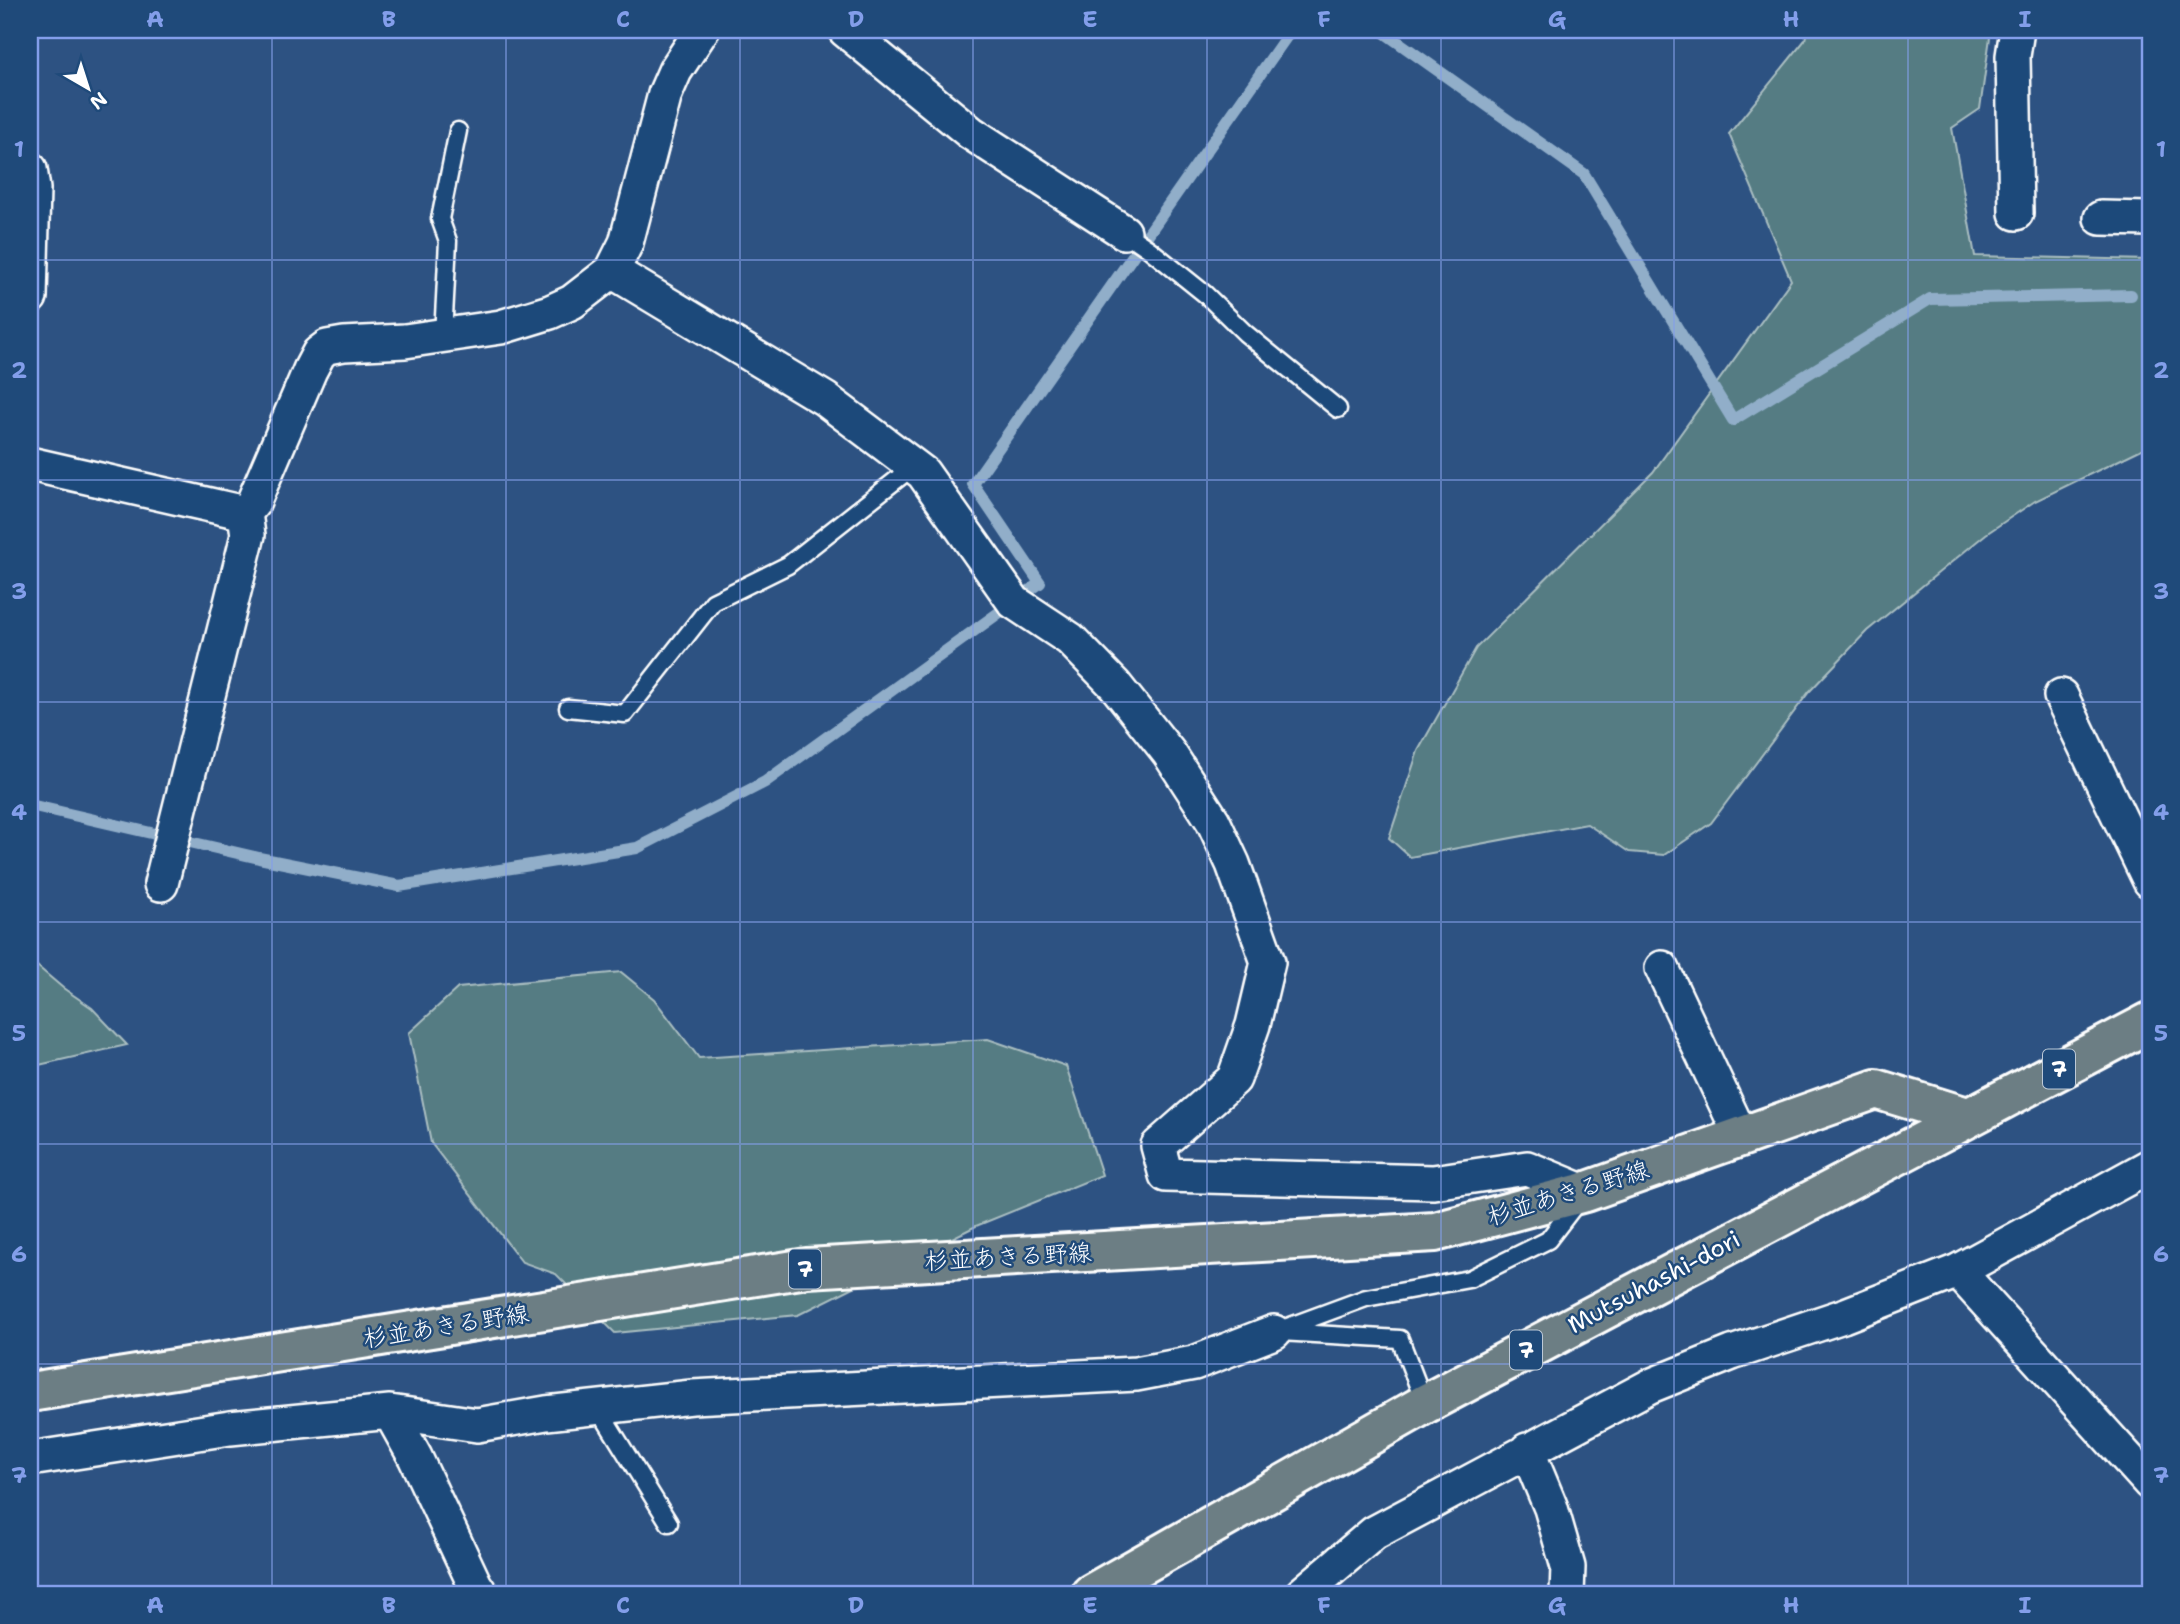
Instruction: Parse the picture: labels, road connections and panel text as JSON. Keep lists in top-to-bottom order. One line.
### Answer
{"streets":{"main road":["7","杉並あきる野線","Mutsuhashi-dori"]},"crossings":[["杉並あきる野線","Mutsuhashi-dori"]],"north":"bottom right","grid":{"columns":["A","B","C","D","E","F","G","H","I"],"rows":["1","2","3","4","5","6","7"]}}
